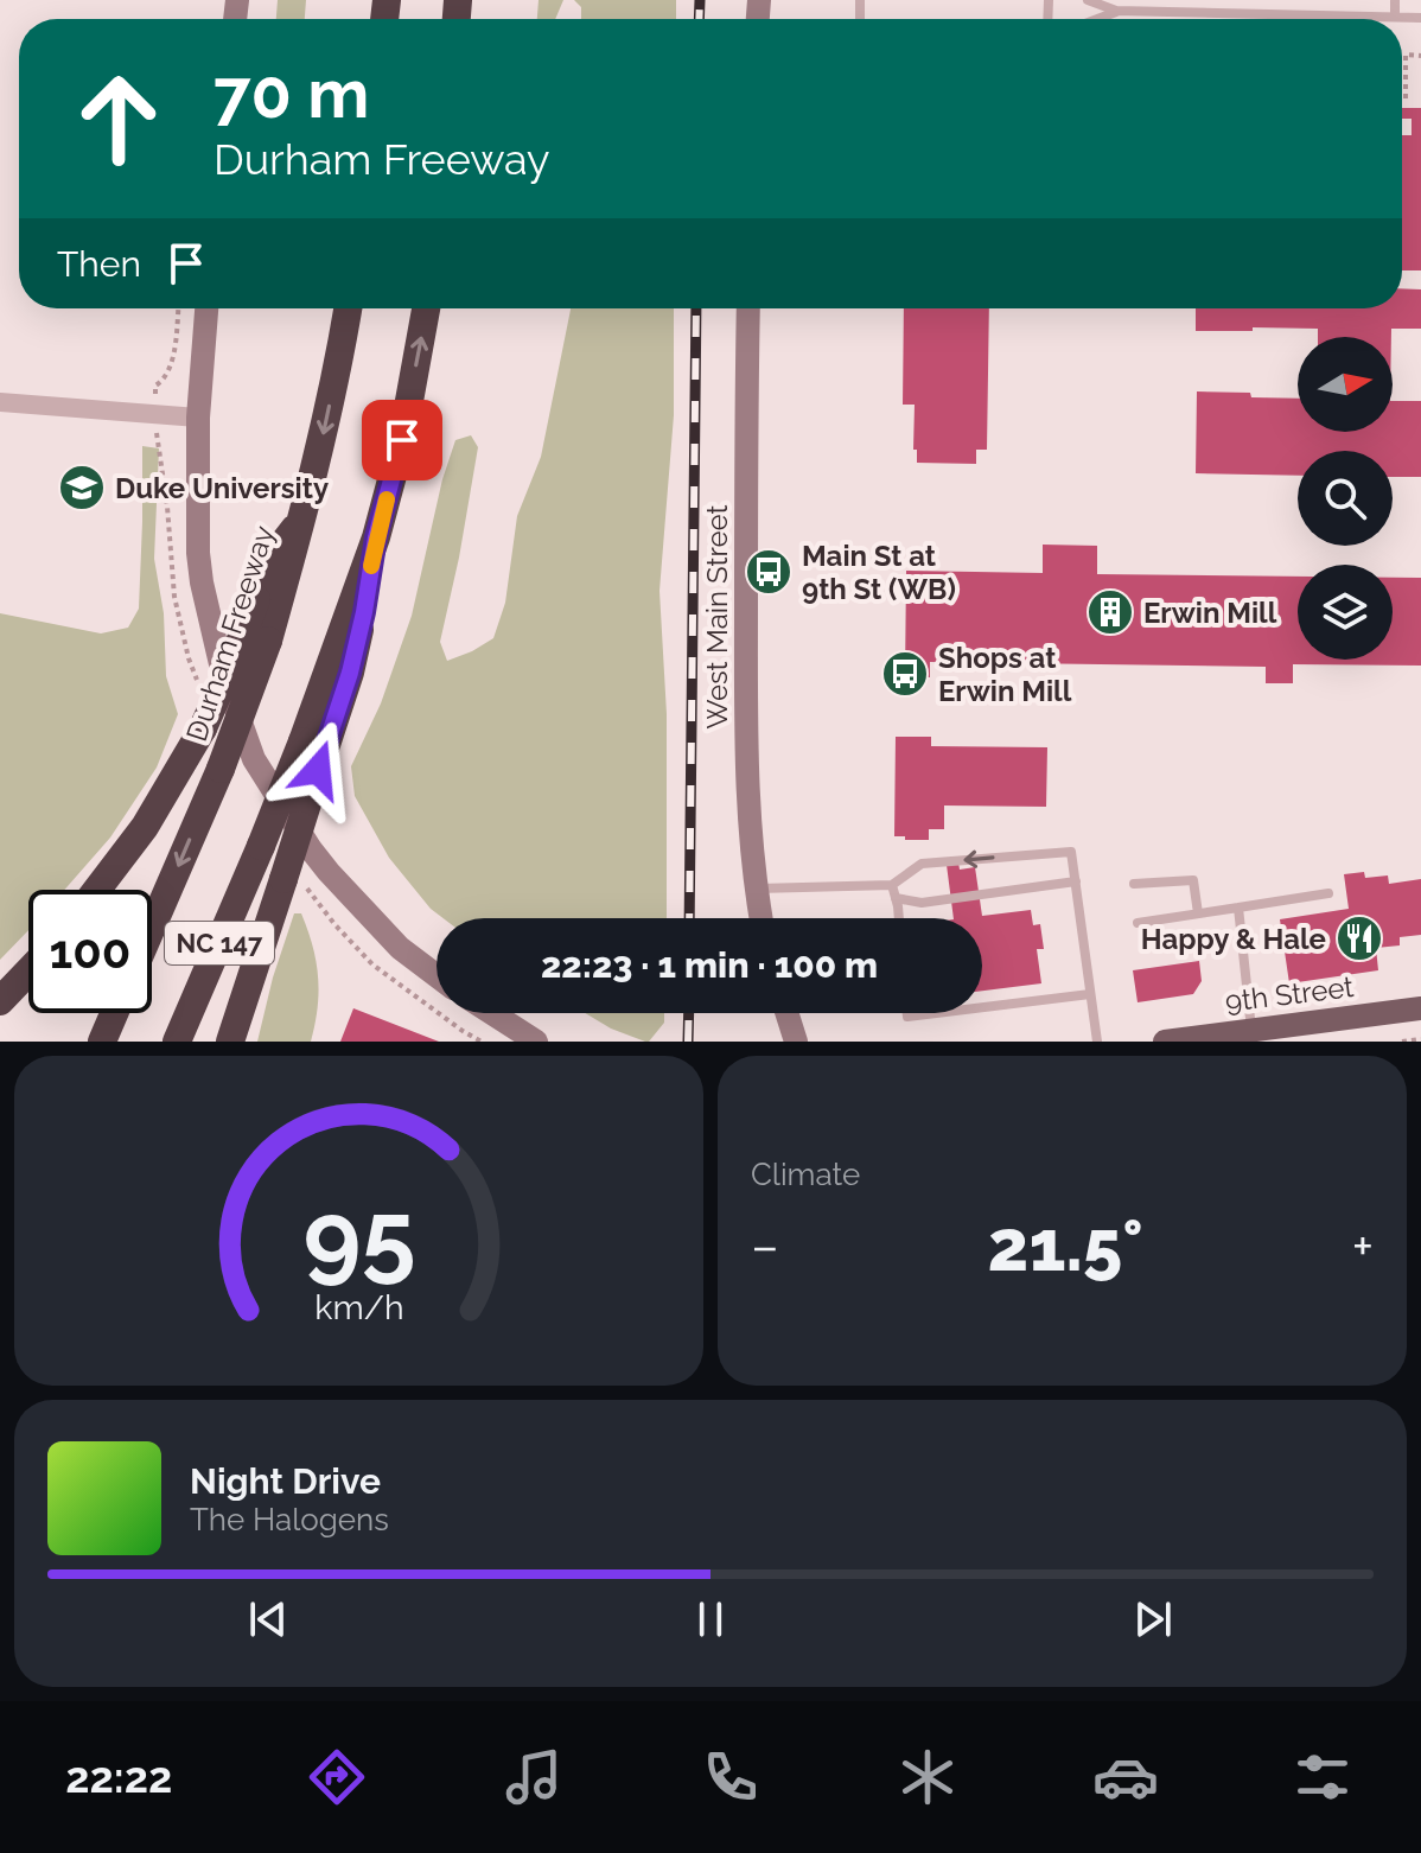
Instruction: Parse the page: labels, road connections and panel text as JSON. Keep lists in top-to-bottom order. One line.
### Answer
{"streets":{"highway":["Durham Freeway","NC 147"],"main road":["West Main Street","9th Street"]},"places":{"school or university":["Duke University"],"bus stop":["Main St at 9th St (WB)","Shops at Erwin Mill"],"building":["Erwin Mill"],"restaurant":["Happy & Hale"]},"north":"right","page":{"turn":["70 m","Durham Freeway"],"then":"Then","limit":"100","trip":"22:23 · 1 min · 100 m","tile":"Climate","heat":["−","21.5°","+"],"song":["Night Drive","The Halogens"],"tabs":"22:22","gauge":["95","km/h"]}}
